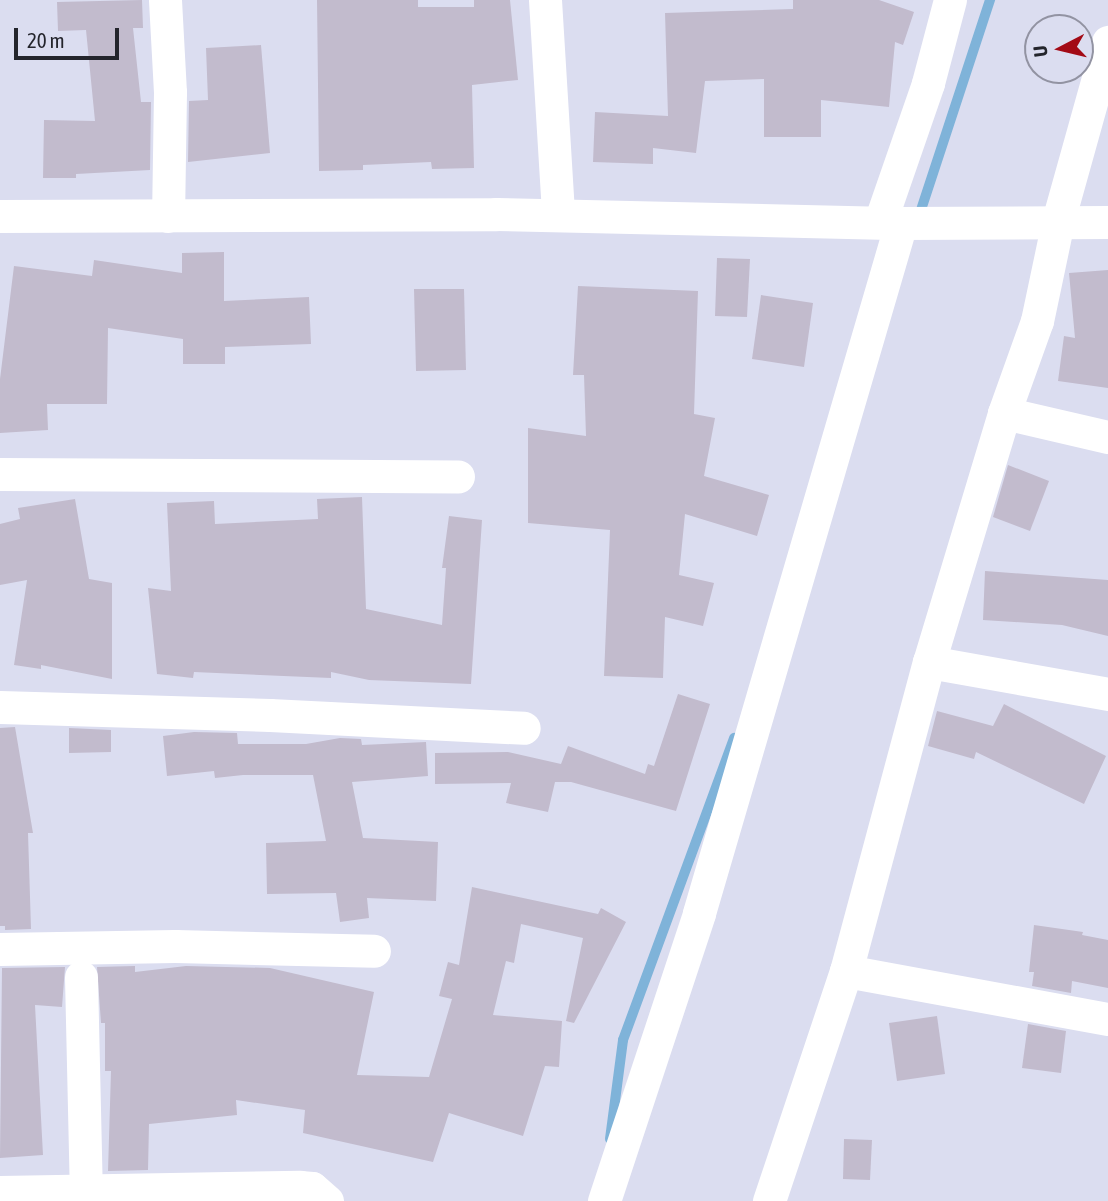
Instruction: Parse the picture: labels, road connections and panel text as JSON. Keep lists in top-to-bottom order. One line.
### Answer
{"scale_bar":"20 m","north":"left"}
